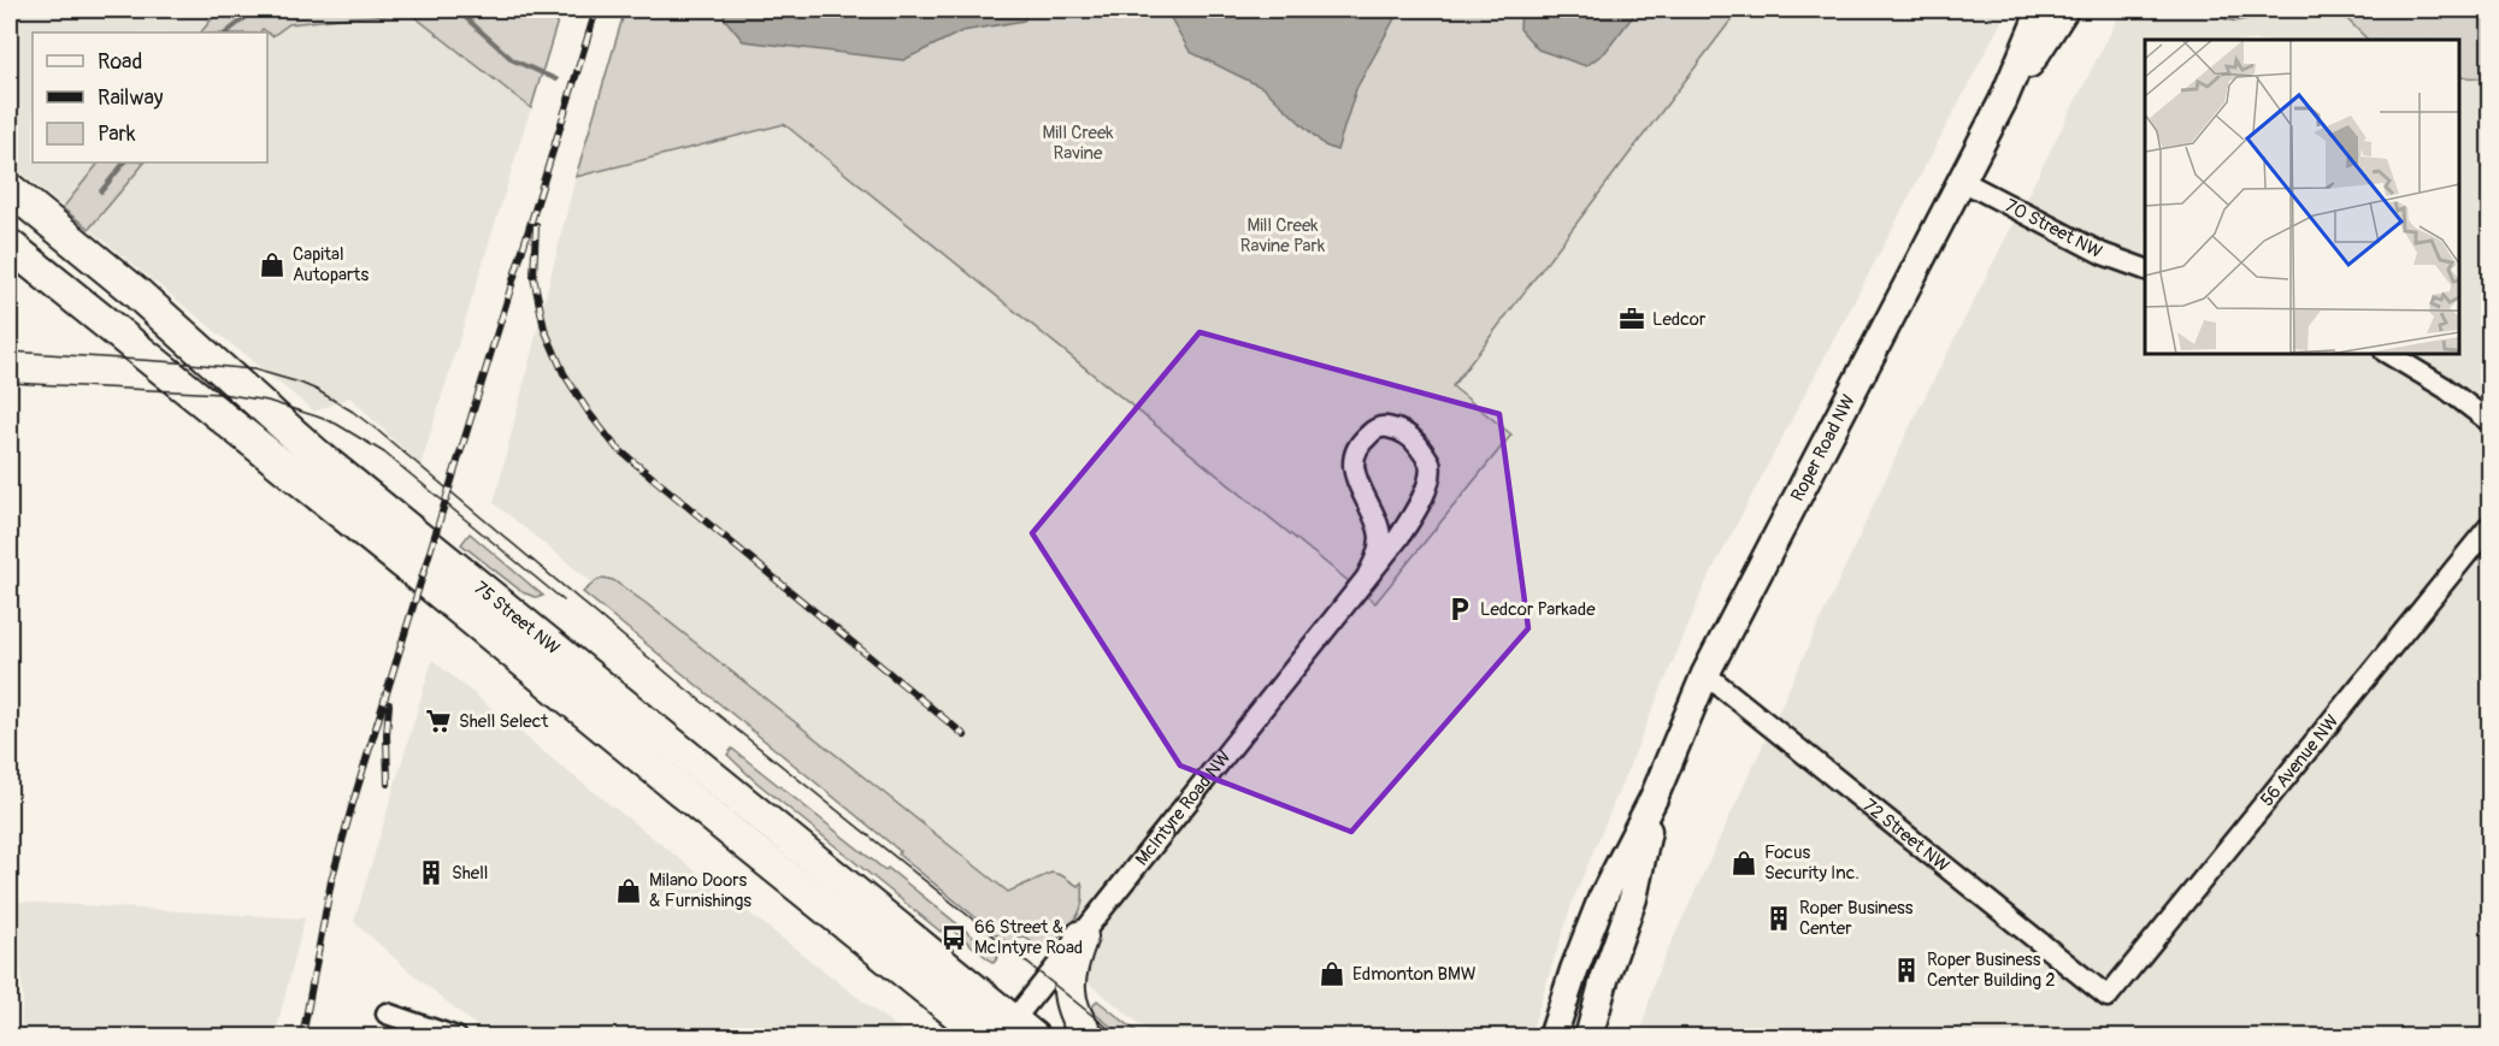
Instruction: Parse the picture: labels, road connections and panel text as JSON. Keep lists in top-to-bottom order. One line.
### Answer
{"streets":{"main road":["Roper Road NW","75 Street NW"],"street":["70 Street NW","56 Avenue NW","McIntyre Road NW","72 Street NW"]},"crossings":[["70 Street NW","Roper Road NW"],["Roper Road NW","72 Street NW"],["75 Street NW","McIntyre Road NW"],["56 Avenue NW","72 Street NW"]],"parks":["Mill Creek Ravine","Mill Creek Ravine Park"],"places":{"shop":["Capital Autoparts","Focus Security Inc.","Milano Doors & Furnishings","Edmonton BMW"],"office":["Ledcor"],"parking":["Ledcor Parkade"],"supermarket":["Shell Select"],"building":["Shell","Roper Business Center","Roper Business Center Building 2"],"bus stop":["66 Street & McIntyre Road"]},"legend":["Road","Railway","Park"]}
